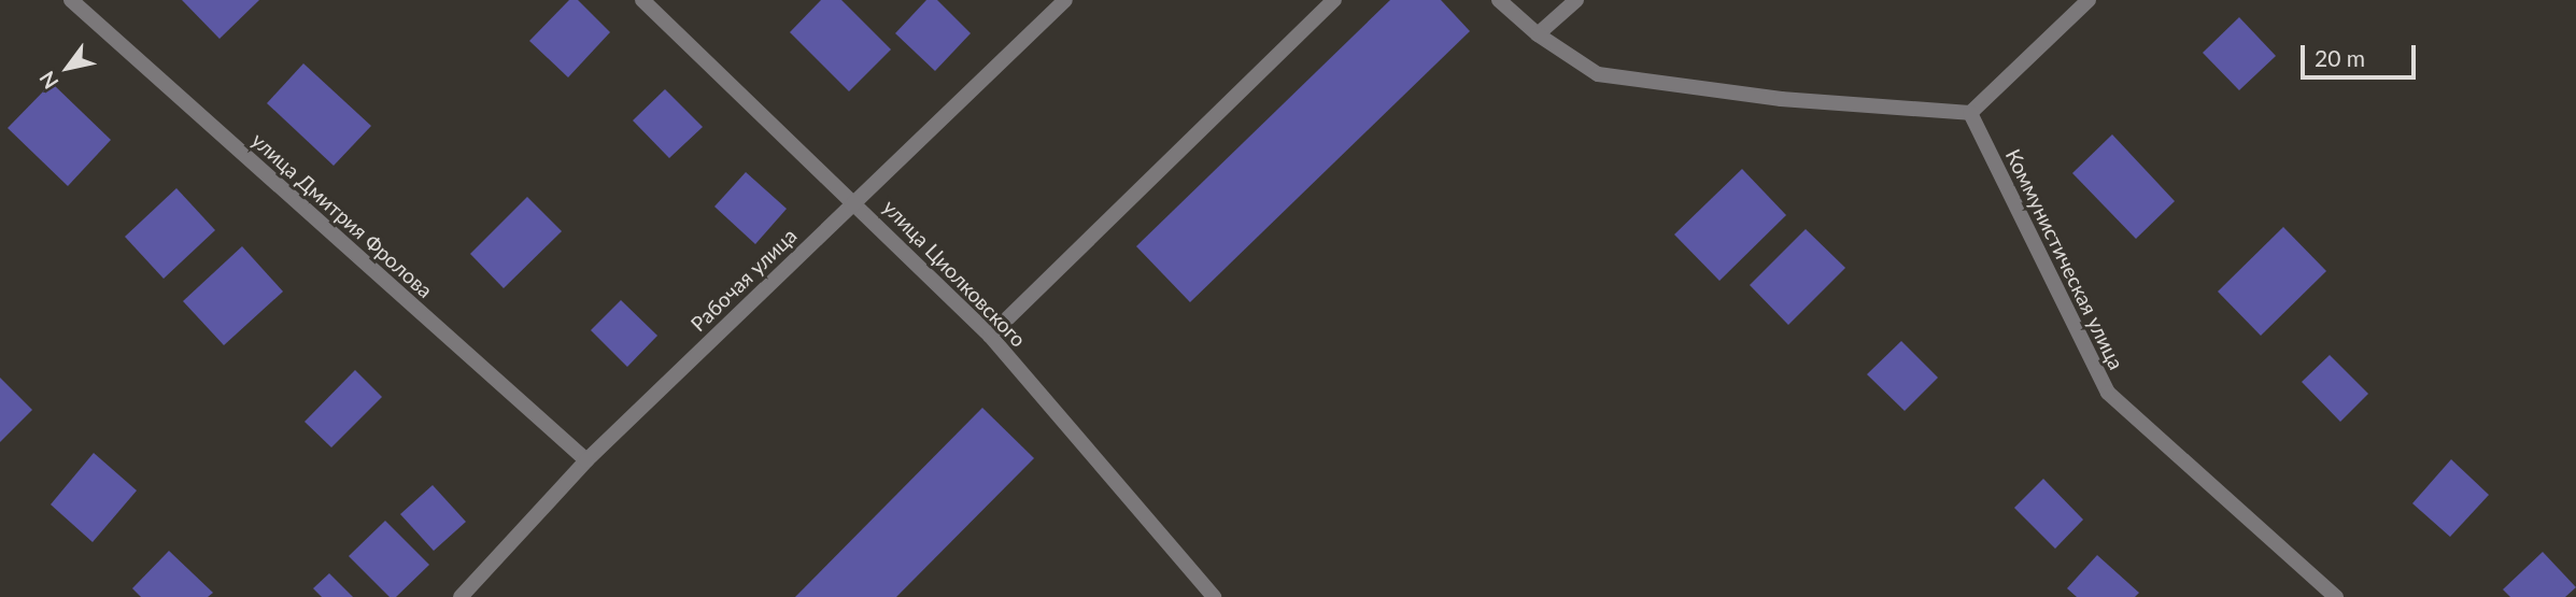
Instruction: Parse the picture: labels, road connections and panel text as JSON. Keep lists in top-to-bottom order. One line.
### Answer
{"streets":{"street":["улица Дмитрия Фролова","Коммунистическая улица","улица Циолковского","Рабочая улица"]},"crossings":[["улица Дмитрия Фролова","Рабочая улица"],["улица Циолковского","Рабочая улица"]],"scale_bar":"20 m","north":"bottom left"}
